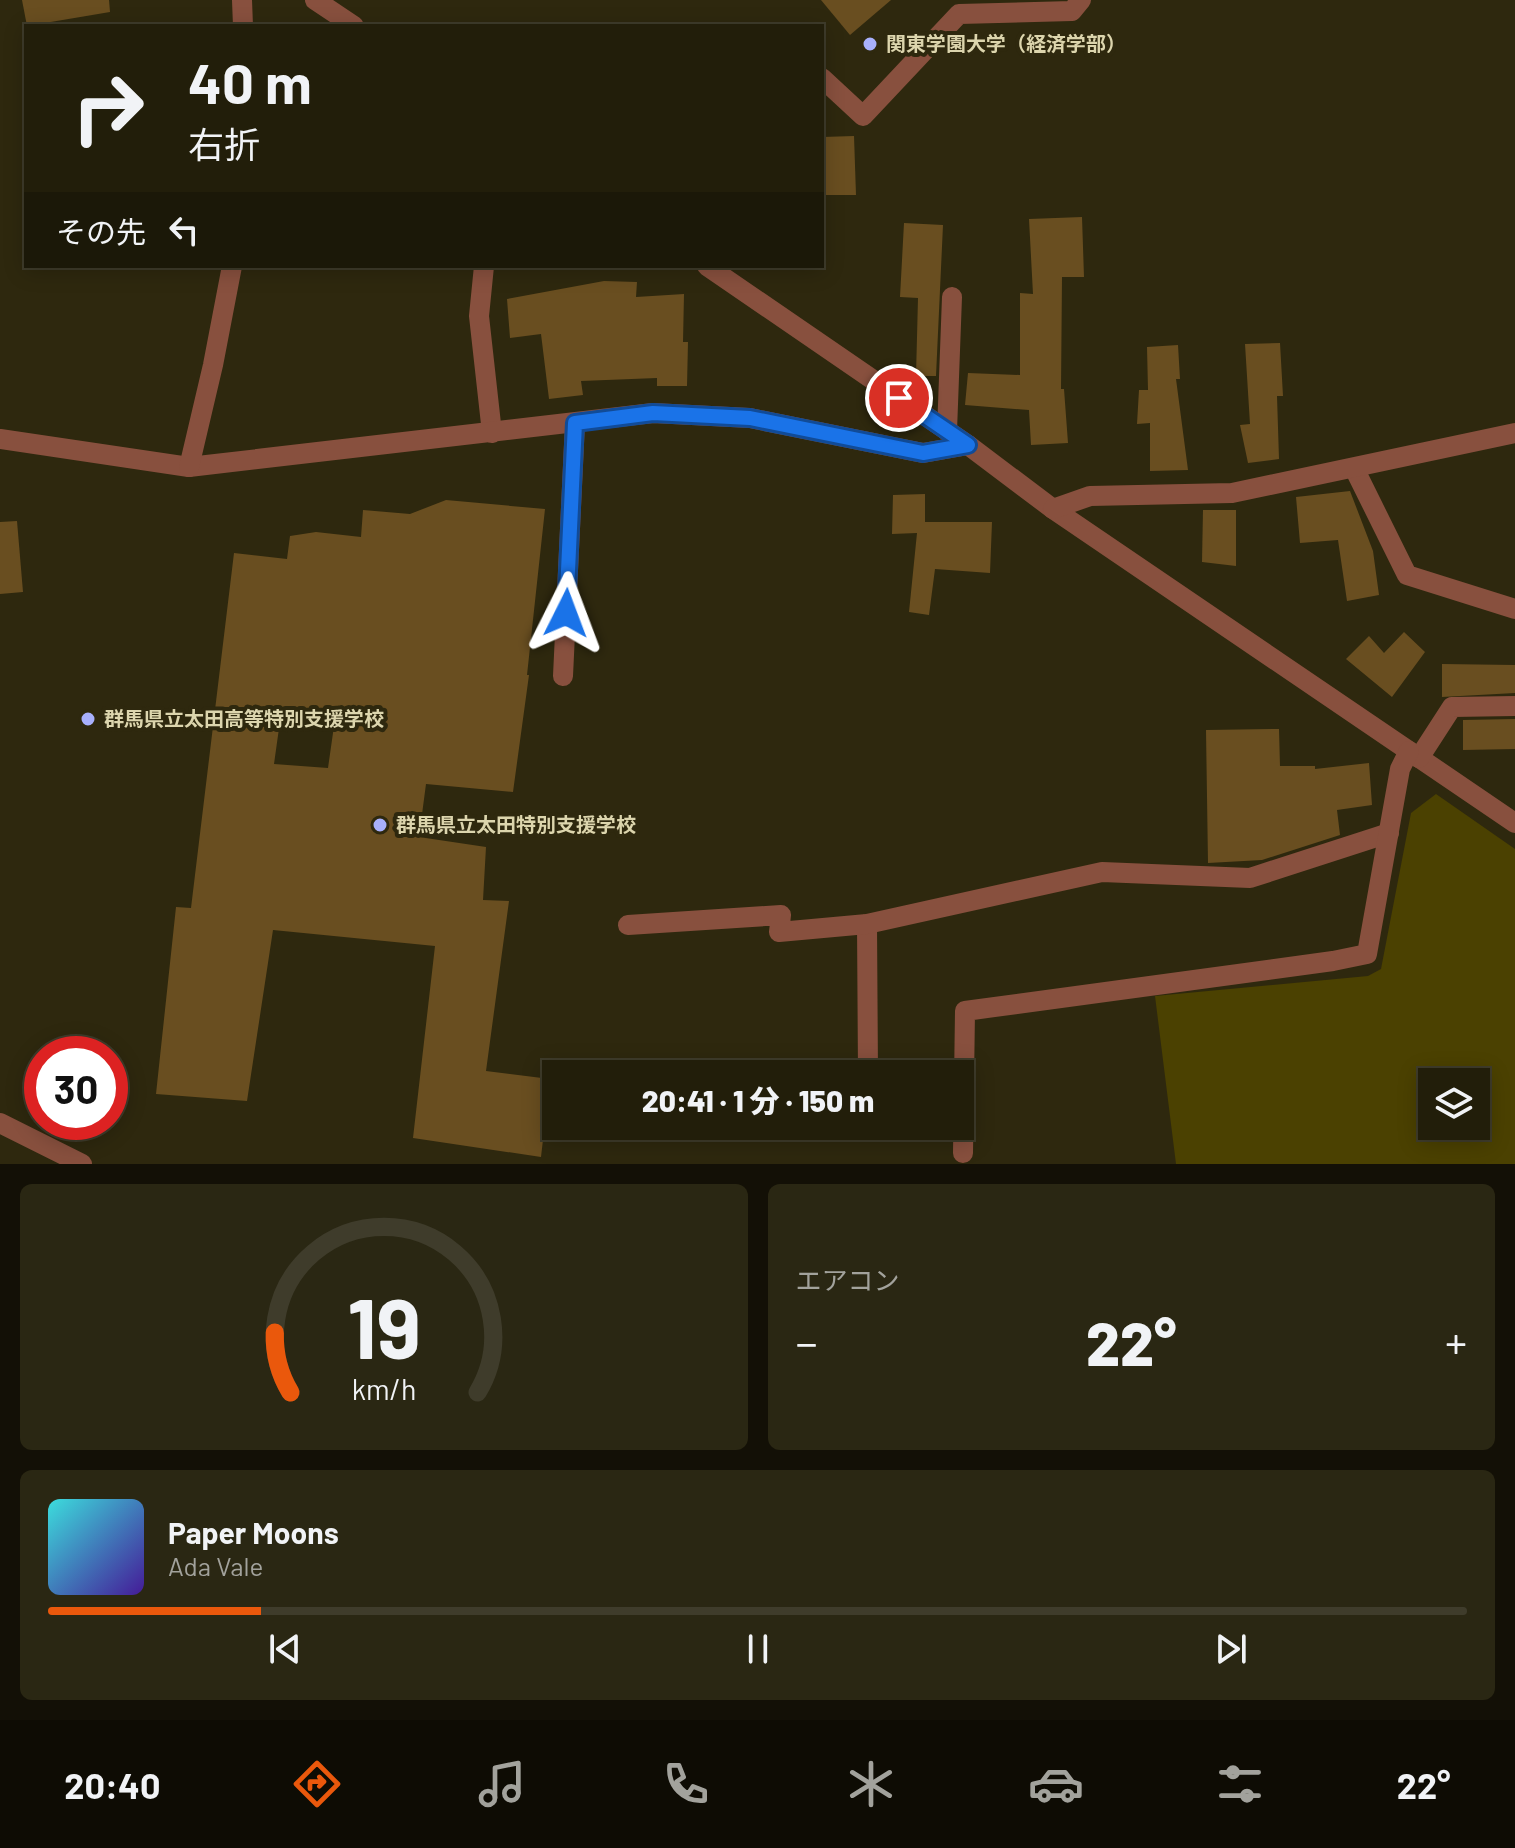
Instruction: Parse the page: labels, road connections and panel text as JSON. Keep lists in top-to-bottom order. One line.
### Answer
{"places":["関東学園大学（経済学部）","群馬県立太田高等特別支援学校","群馬県立太田特別支援学校"],"page":{"turn":["40 m","右折"],"then":"その先","limit":"30","trip":"20:41 · 1 分 · 150 m","tile":"エアコン","heat":["−","22°","+"],"song":["Paper Moons","Ada Vale"],"tabs":["20:40","22°"],"gauge":["19","km/h"]}}
